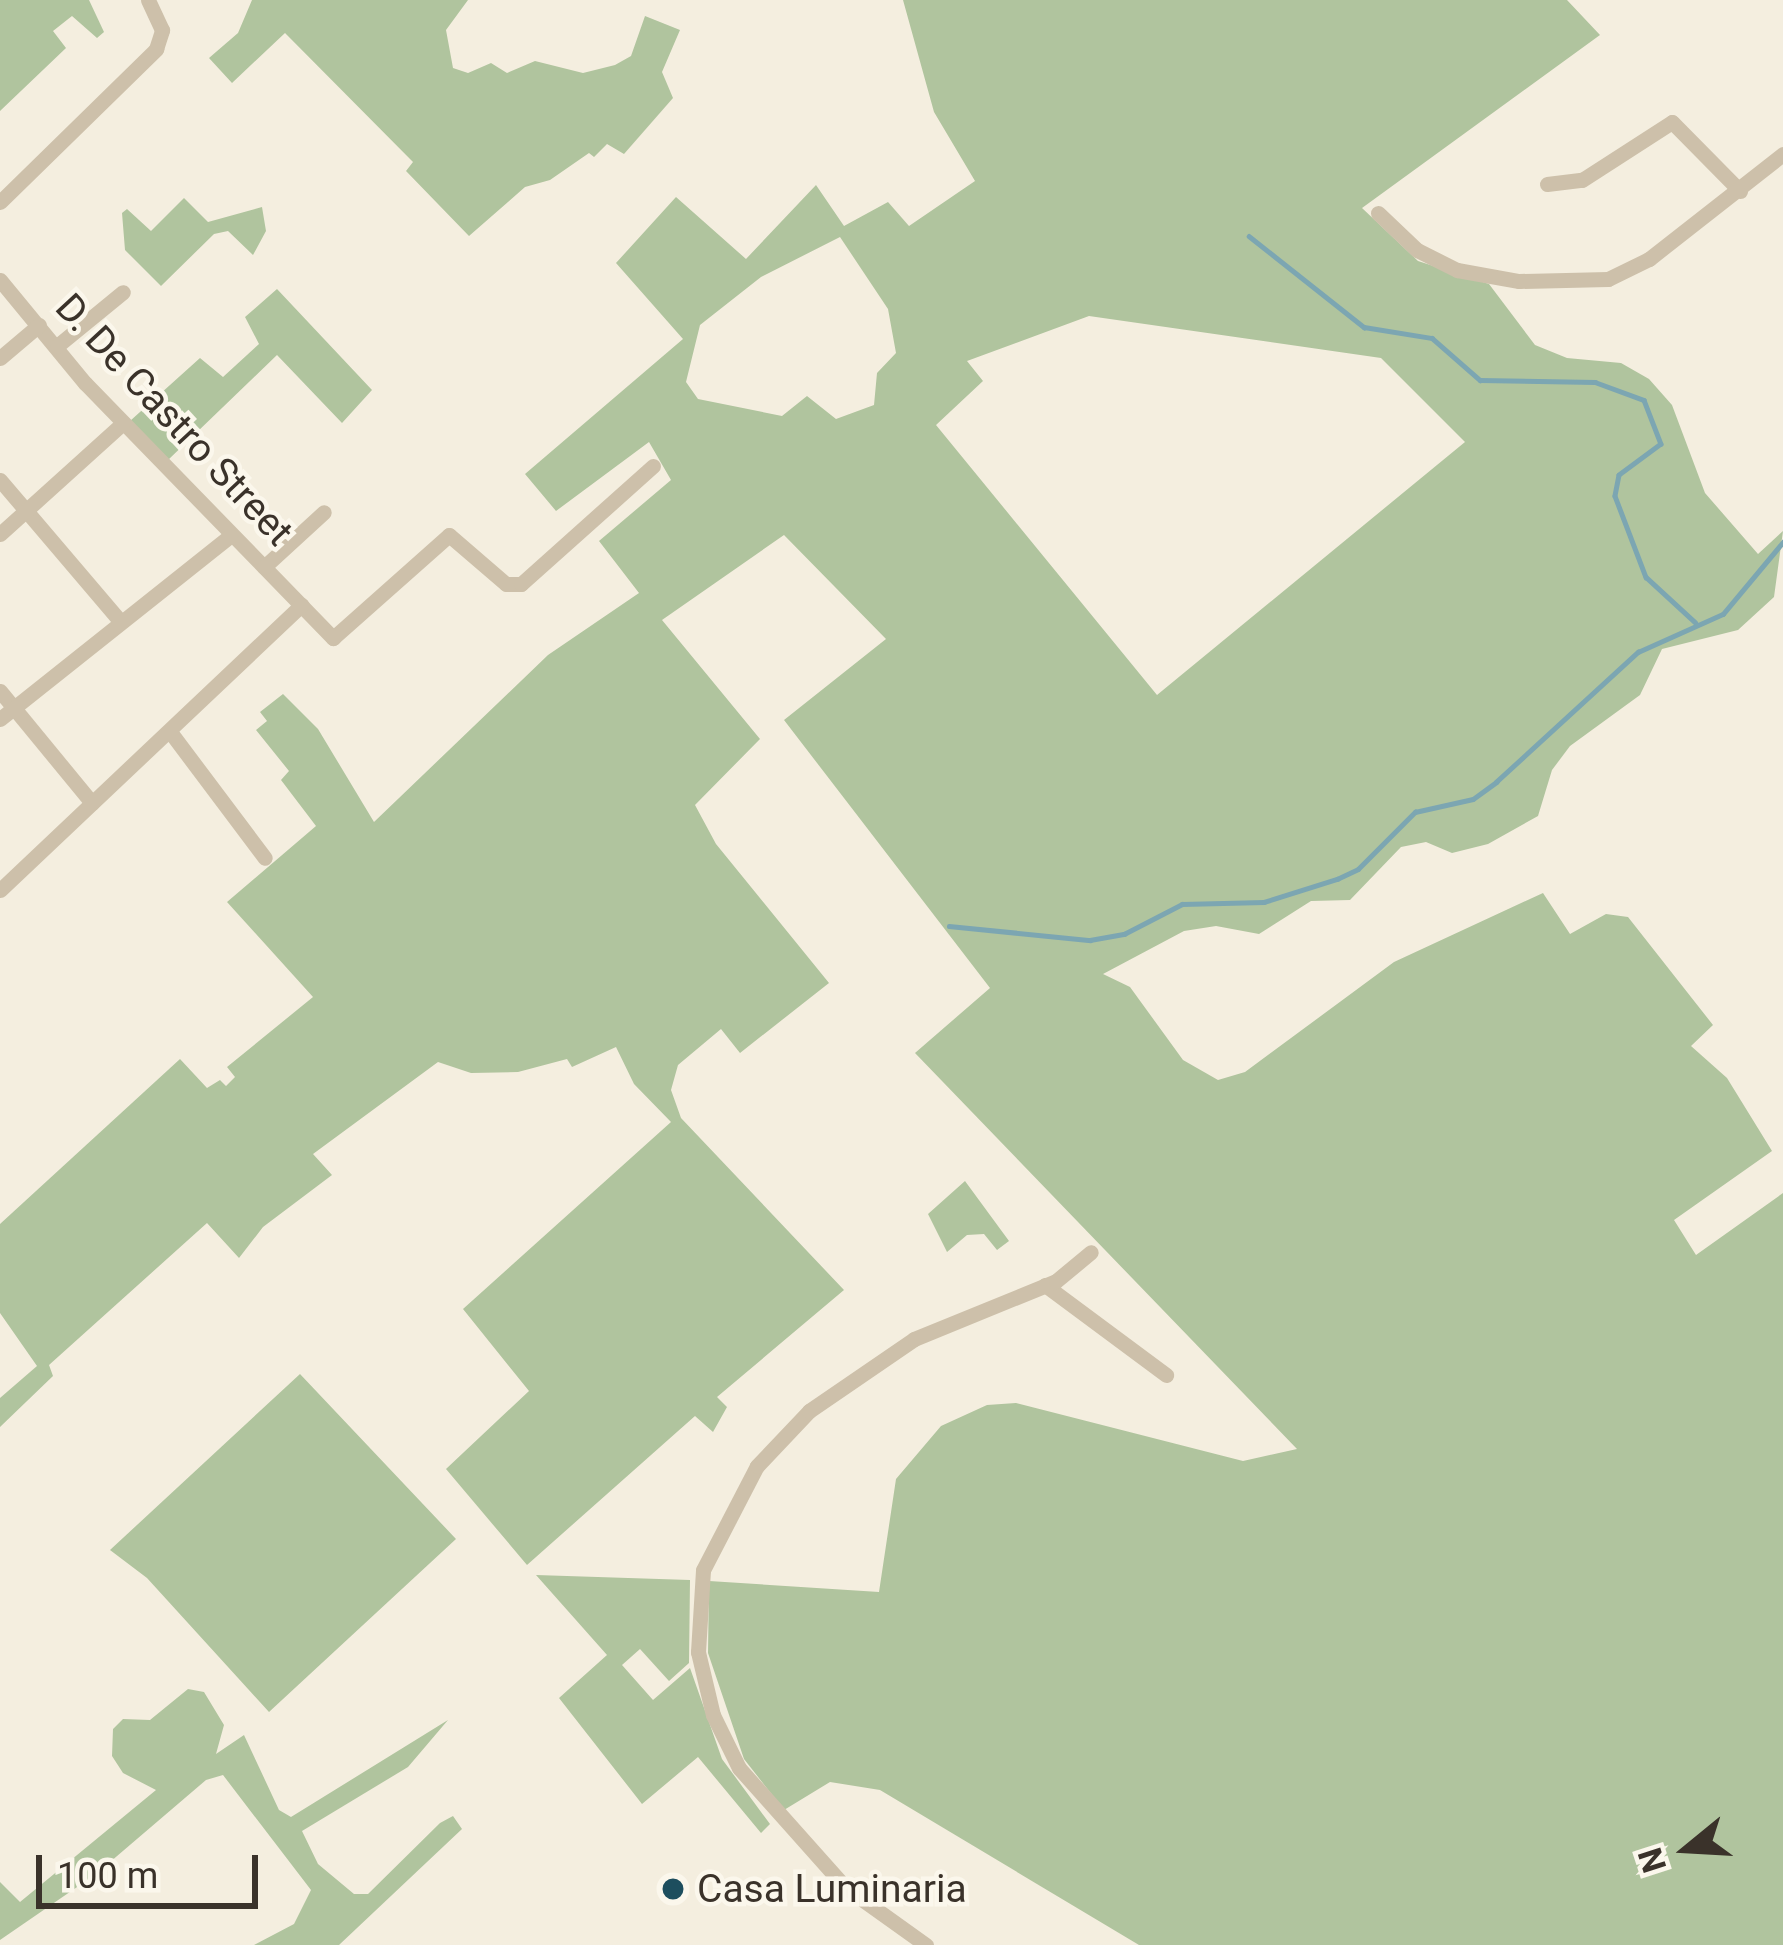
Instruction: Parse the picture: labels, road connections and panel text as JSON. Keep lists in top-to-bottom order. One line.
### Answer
{"streets":{"street":["D. De Castro Street"]},"places":["Casa Luminaria"],"scale_bar":"100 m","north":"left"}
